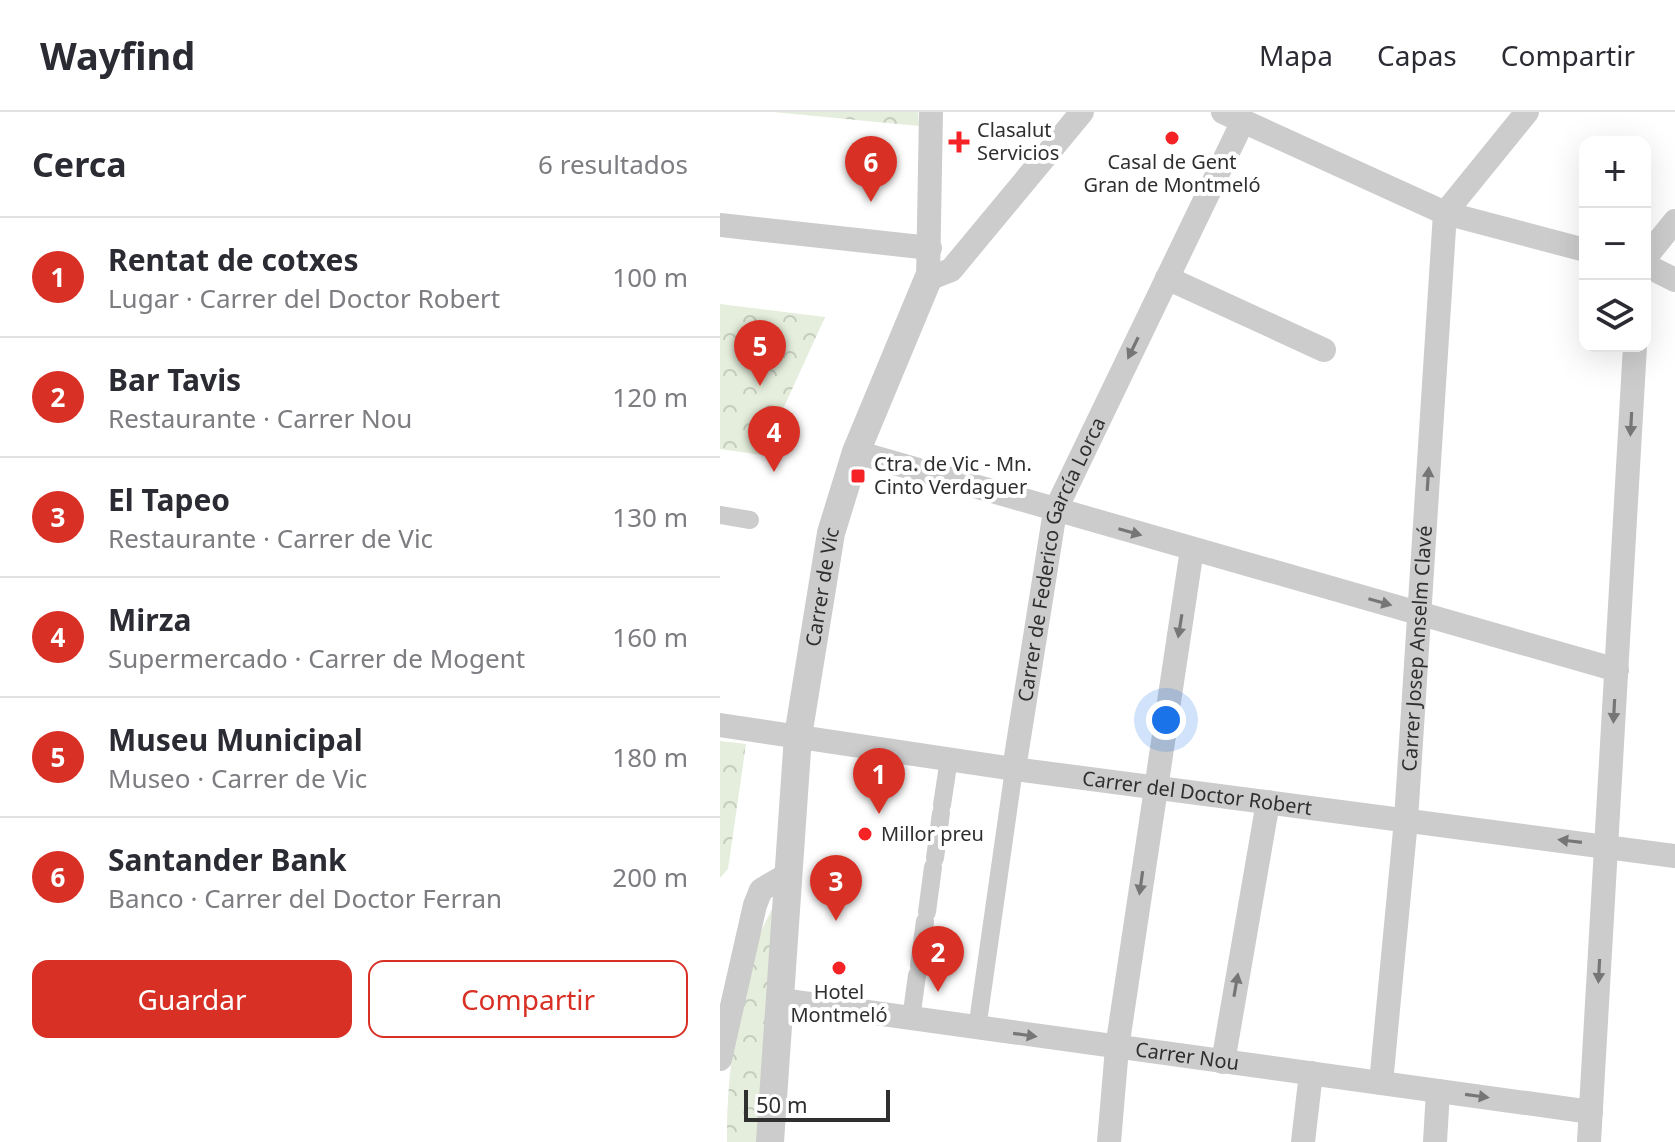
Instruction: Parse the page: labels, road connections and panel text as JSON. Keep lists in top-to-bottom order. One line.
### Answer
{"streets":{"street":["Carrer de Federico García Lorca","Carrer de Vic","Carrer Josep Anselm Clavé","Carrer del Doctor Robert","Carrer Nou"]},"crossings":[["Carrer de Federico García Lorca","Carrer del Doctor Robert"],["Carrer de Federico García Lorca","Carrer Nou"],["Carrer de Vic","Carrer del Doctor Robert"],["Carrer de Vic","Carrer Nou"],["Carrer Josep Anselm Clavé","Carrer del Doctor Robert"],["Carrer Josep Anselm Clavé","Carrer Nou"]],"one_way":["Carrer Nou"],"places":{"other":["Casal de Gent Gran de Montmeló","Millor preu","Hotel Montmeló"],"health":["Clasalut Servicios"],"transit":["Ctra. de Vic - Mn. Cinto Verdaguer"]},"scale_bar":"50 m","page":{"header":"Wayfind","nav":["Mapa","Capas","Compartir"],"heading":["Cerca","6 resultados"],"map_buttons":["+","−"],"pins":["6","5","4","1","3","2"],"list":[{"mark":"1","name":"Rentat de cotxes","note":"Lugar · Carrer del Doctor Robert","value":"100 m"},{"mark":"2","name":"Bar Tavis","note":"Restaurante · Carrer Nou","value":"120 m"},{"mark":"3","name":"El Tapeo","note":"Restaurante · Carrer de Vic","value":"130 m"},{"mark":"4","name":"Mirza","note":"Supermercado · Carrer de Mogent","value":"160 m"},{"mark":"5","name":"Museu Municipal","note":"Museo · Carrer de Vic","value":"180 m"},{"mark":"6","name":"Santander Bank","note":"Banco · Carrer del Doctor Ferran","value":"200 m"}],"buttons":["Guardar","Compartir"],"scale":"50 m"}}
